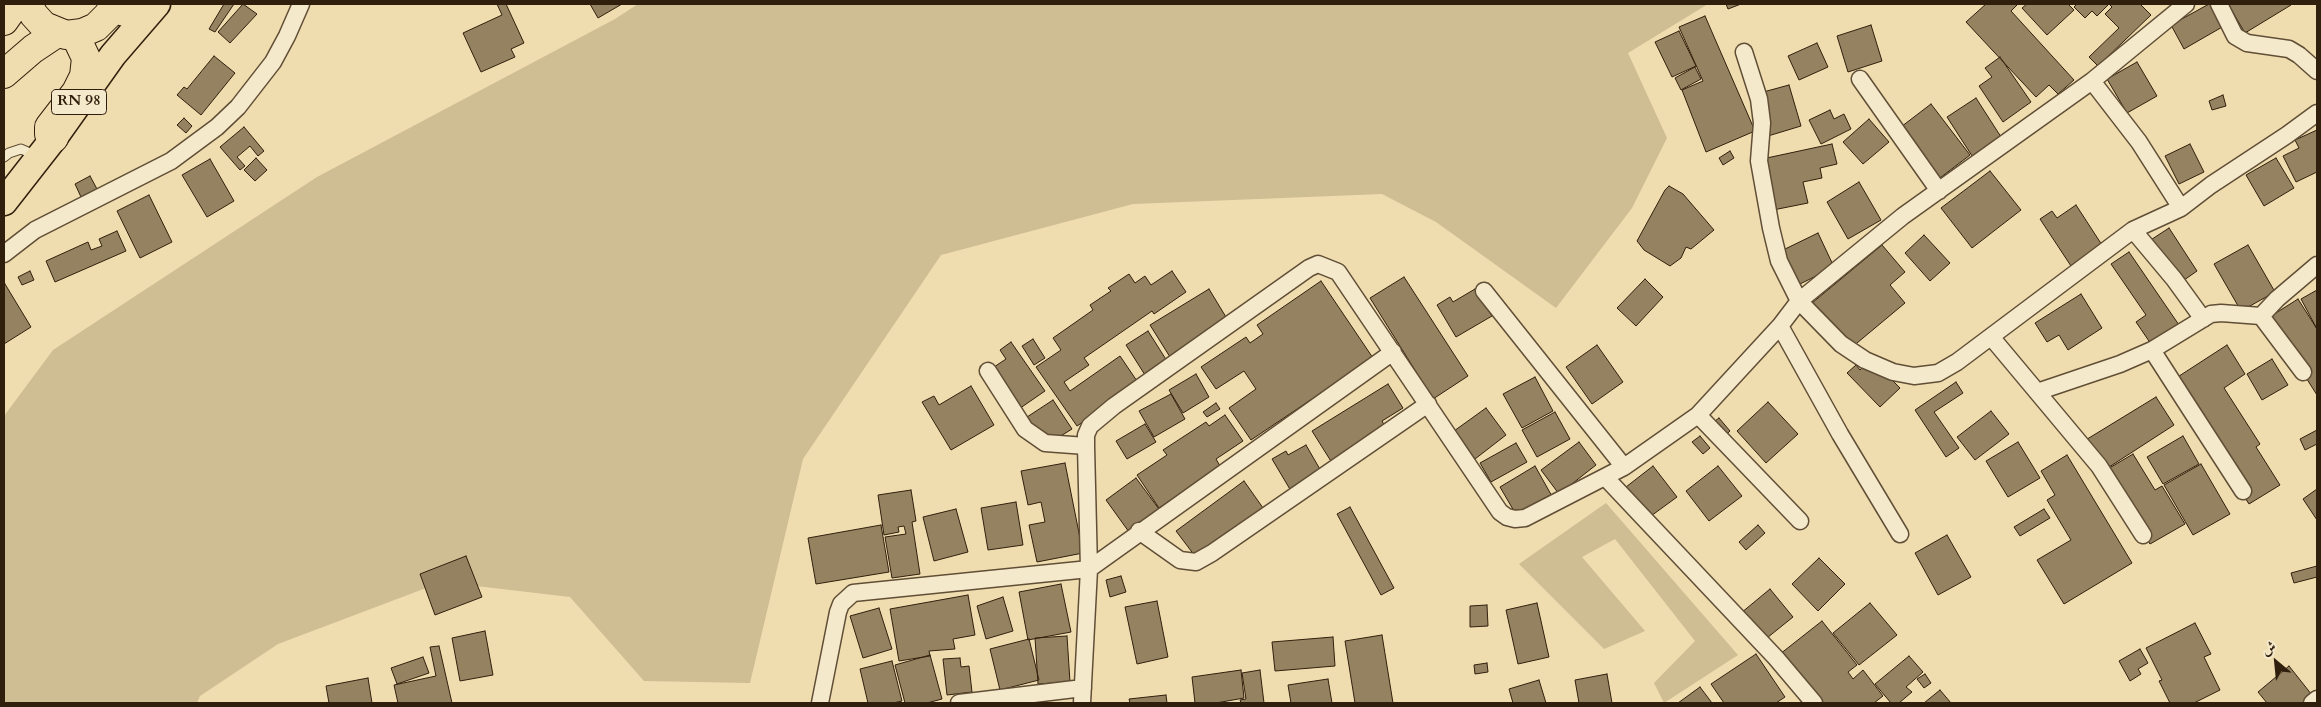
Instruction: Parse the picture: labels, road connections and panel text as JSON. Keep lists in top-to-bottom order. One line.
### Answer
{"streets":{"main road":["RN 98"]},"north":"top left"}
